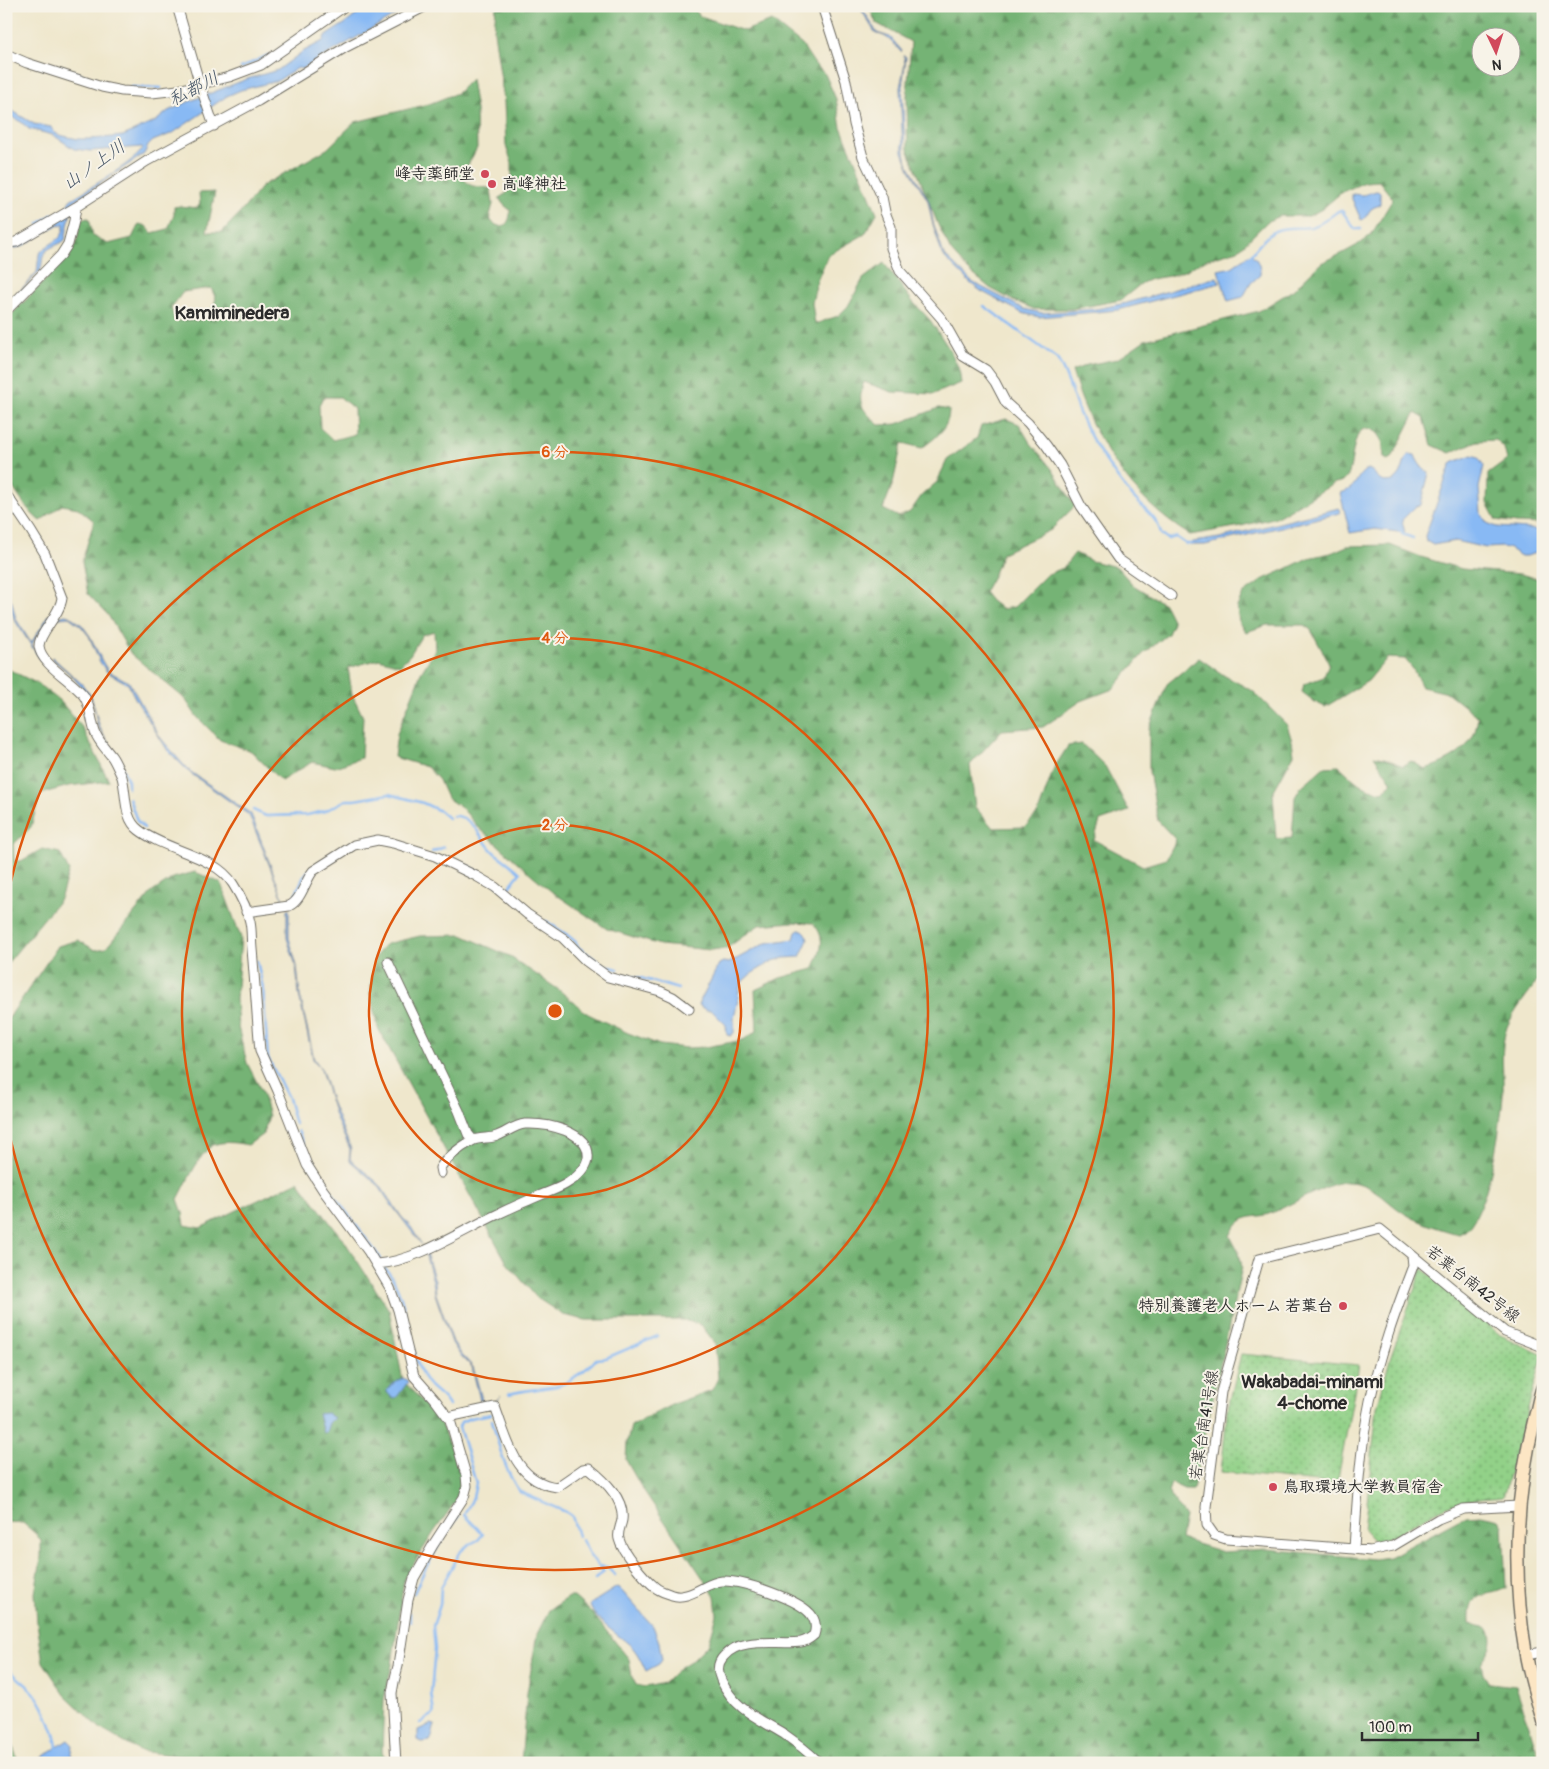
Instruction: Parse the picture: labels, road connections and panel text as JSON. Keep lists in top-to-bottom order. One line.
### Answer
{"streets":{"street":["若葉台南42号線","若葉台南41号線"]},"crossings":[["若葉台南42号線","若葉台南41号線"]],"districts":["Kamiminedera","Wakabadai-minami 4-chome"],"water":["私都川","山ノ上川"],"places":["峰寺薬師堂","高峰神社","特別養護老人ホーム 若葉台","鳥取環境大学教員宿舎"],"scale_bar":"100 m","north":"bottom","rings":["6 分","4 分","2 分"]}
